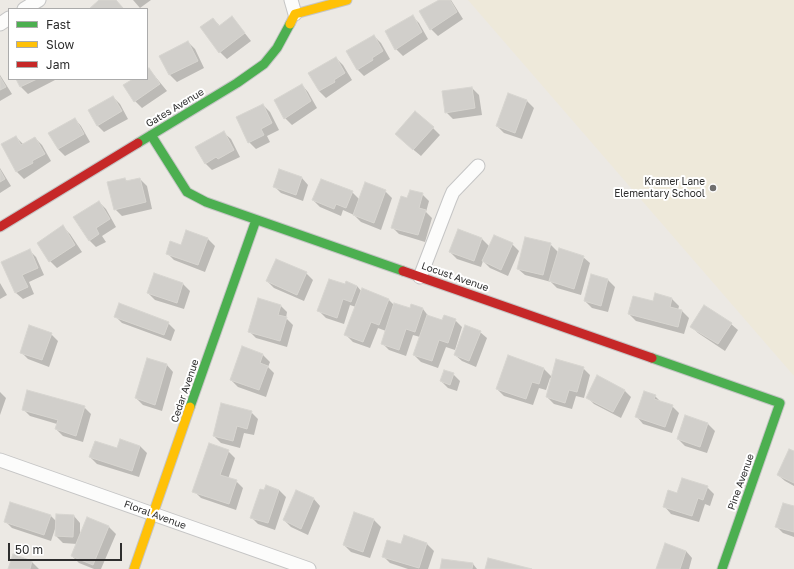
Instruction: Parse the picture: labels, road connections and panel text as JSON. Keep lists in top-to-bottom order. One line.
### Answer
{"streets":{"street":["Gates Avenue","Locust Avenue","Cedar Avenue","Pine Avenue","Floral Avenue"]},"crossings":[["Gates Avenue","Locust Avenue"],["Locust Avenue","Cedar Avenue"],["Locust Avenue","Pine Avenue"],["Cedar Avenue","Floral Avenue"]],"places":["Kramer Lane Elementary School"],"legend":["Fast","Slow","Jam"],"scale_bar":"50 m"}
